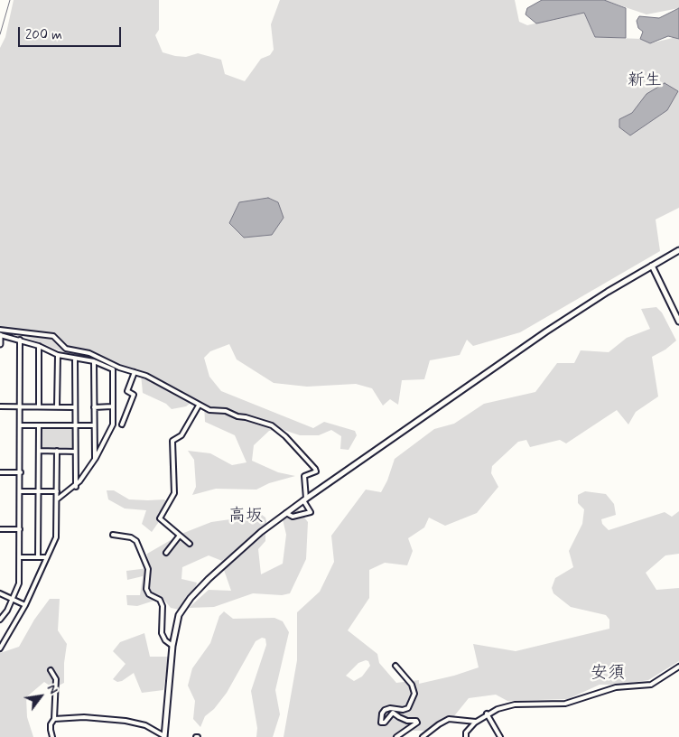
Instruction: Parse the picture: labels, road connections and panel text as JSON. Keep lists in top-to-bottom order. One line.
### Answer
{"districts":["新生","高坂","安須"],"scale_bar":"200 m","north":"top right"}
